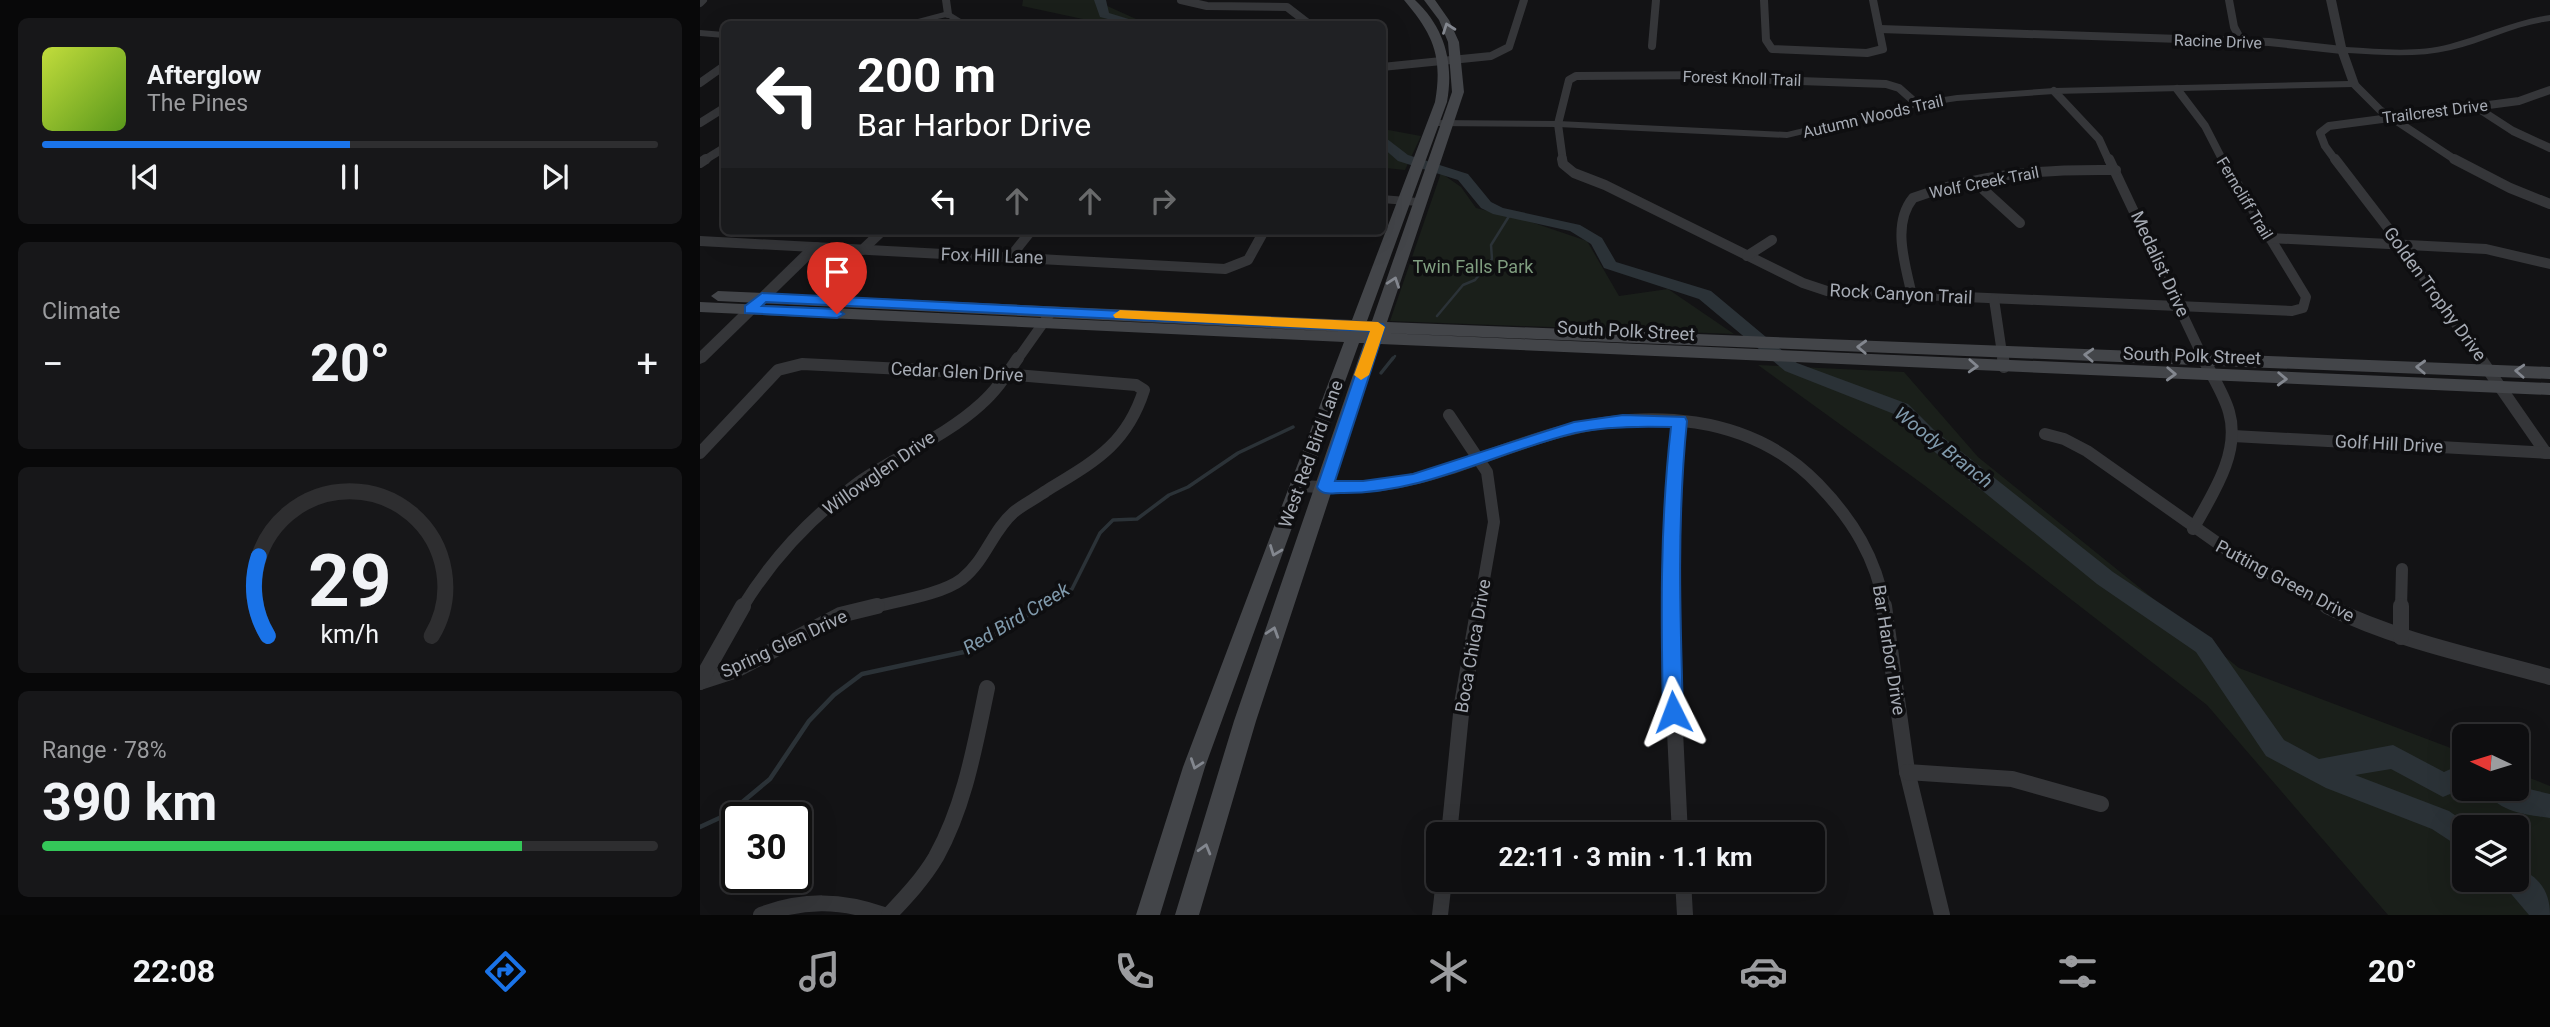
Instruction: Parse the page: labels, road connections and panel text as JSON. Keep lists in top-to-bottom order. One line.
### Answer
{"streets":{"main road":["South Polk Street","West Red Bird Lane"],"street":["Racine Drive","Forest Knoll Trail","Trailcrest Drive","Autumn Woods Trail","Wolf Creek Trail","Ferncliff Trail","Fox Hill Lane","Medalist Drive","Rock Canyon Trail","Golden Trophy Drive","Cedar Glen Drive","Golf Hill Drive","Willowglen Drive","Putting Green Drive","Spring Glen Drive","Boca Chica Drive","Bar Harbor Drive"]},"crossings":[["Forest Knoll Trail","Autumn Woods Trail"],["Forest Knoll Trail","Rock Canyon Trail"],["Trailcrest Drive","Golden Trophy Drive"],["Autumn Woods Trail","Ferncliff Trail"],["Autumn Woods Trail","Medalist Drive"],["Autumn Woods Trail","Rock Canyon Trail"],["Autumn Woods Trail","West Red Bird Lane"],["Wolf Creek Trail","Medalist Drive"],["Wolf Creek Trail","Rock Canyon Trail"],["Ferncliff Trail","Rock Canyon Trail"],["Medalist Drive","Rock Canyon Trail"],["Medalist Drive","South Polk Street"],["Medalist Drive","Golf Hill Drive"],["Golden Trophy Drive","South Polk Street"],["Golden Trophy Drive","Golf Hill Drive"],["South Polk Street","West Red Bird Lane"],["South Polk Street","Willowglen Drive"],["Cedar Glen Drive","Willowglen Drive"],["Cedar Glen Drive","Spring Glen Drive"],["West Red Bird Lane","Bar Harbor Drive"],["Willowglen Drive","Spring Glen Drive"],["Boca Chica Drive","Bar Harbor Drive"]],"water":["Woody Branch","Red Bird Creek"],"parks":["Twin Falls Park"],"north":"left","page":{"turn":["200 m","Bar Harbor Drive"],"song":["Afterglow","The Pines"],"tile":["Climate",["Range · 78%","390 km"]],"heat":["−","20°","+"],"limit":"30","trip":"22:11 · 3 min · 1.1 km","tabs":["22:08","20°"],"gauge":["29","km/h"]}}
